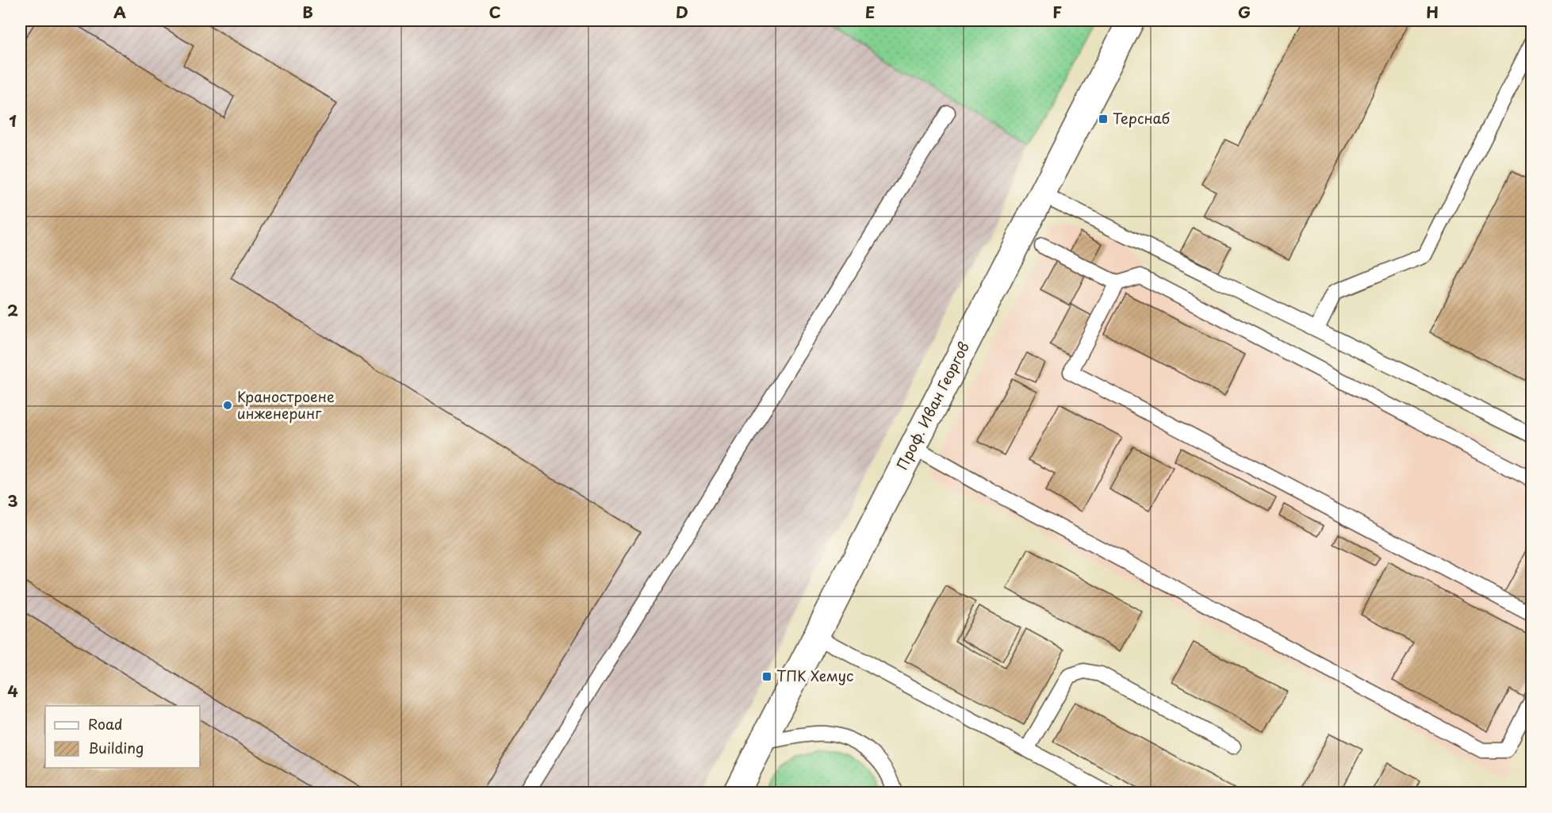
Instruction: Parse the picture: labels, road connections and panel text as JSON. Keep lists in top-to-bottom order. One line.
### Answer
{"streets":{"street":["Проф. Иван Георгов"]},"places":{"transit":["Терснаб","ТПК Хемус"],"other":["Краностроене инженеринг"]},"legend":["Road","Building"],"grid":{"columns":["A","B","C","D","E","F","G","H"],"rows":["1","2","3","4"]}}
